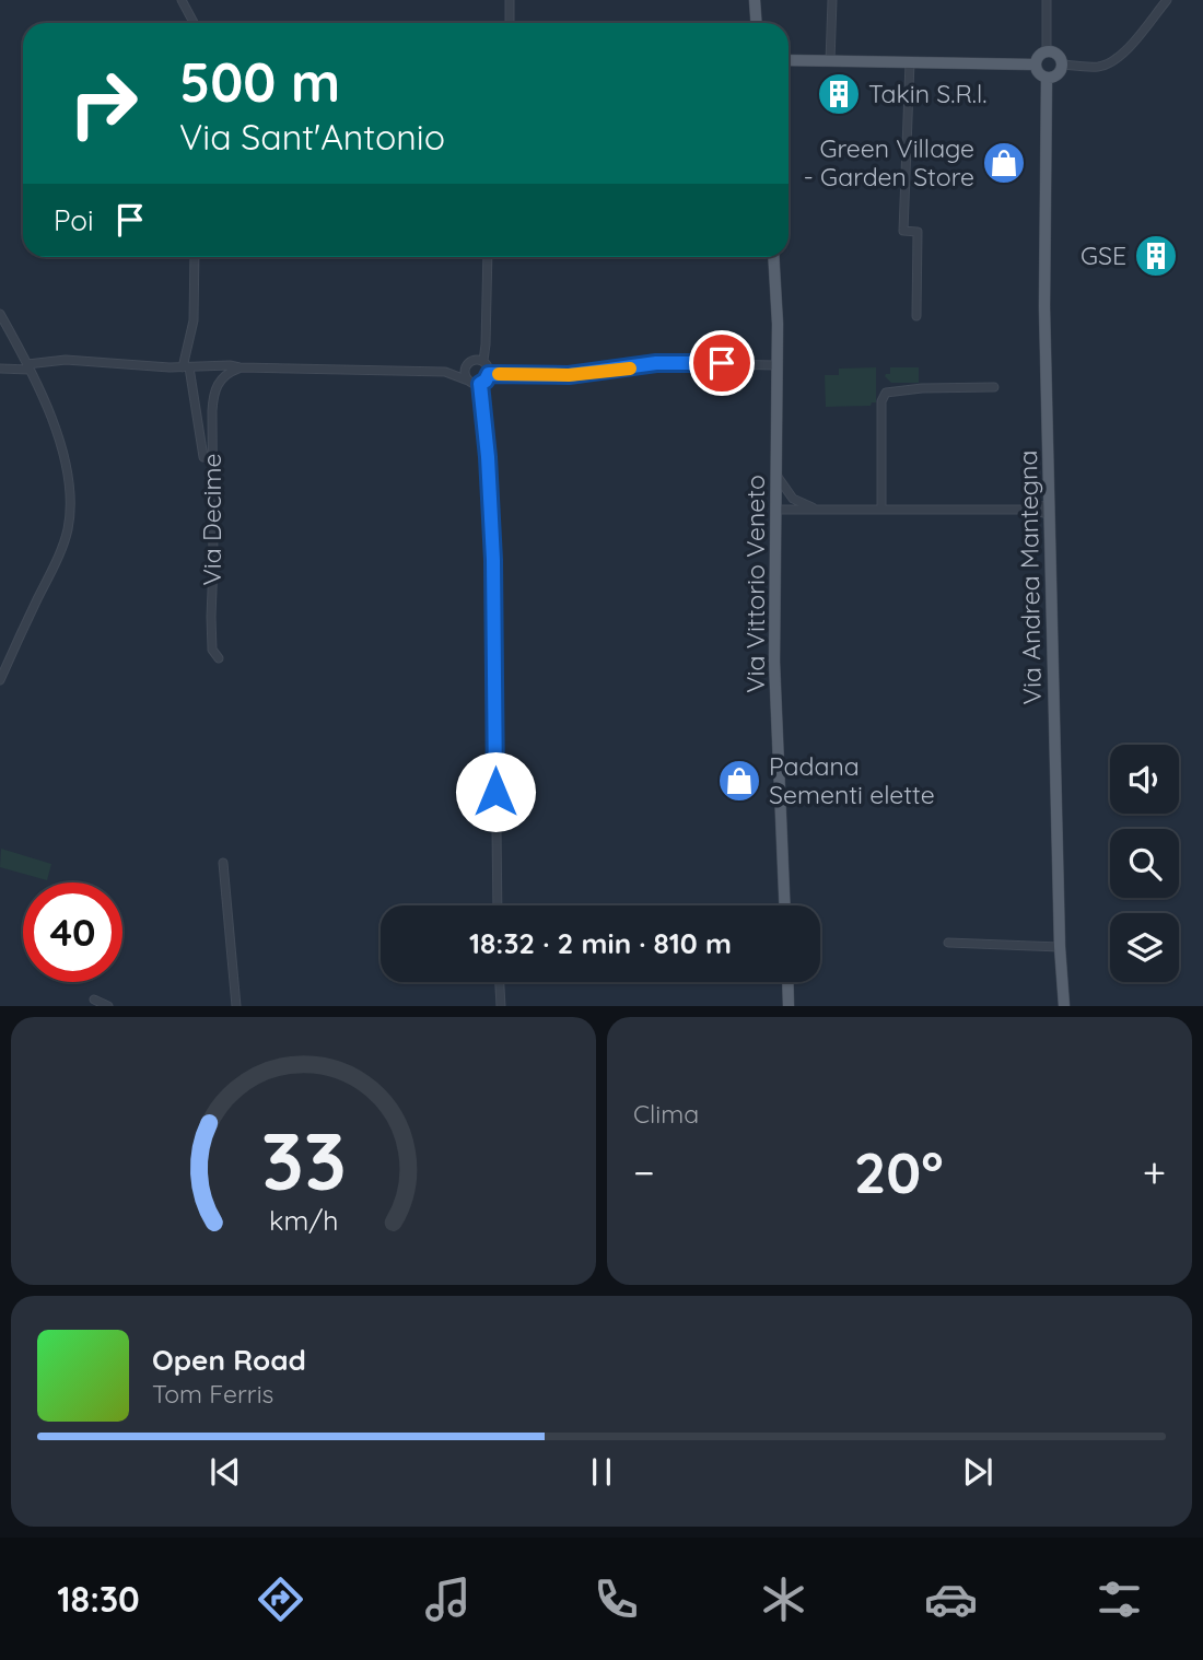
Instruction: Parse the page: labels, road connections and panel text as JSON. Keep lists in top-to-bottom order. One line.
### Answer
{"streets":{"main road":["Via Andrea Mantegna","Via Vittorio Veneto"],"street":["Via Decime"]},"places":{"building":["Takin S.R.l.","GSE"],"shop":["Green Village - Garden Store","Padana Sementi elette"]},"page":{"turn":["500 m","Via Sant'Antonio"],"then":"Poi","limit":"40","trip":"18:32 · 2 min · 810 m","tile":"Clima","heat":["−","20°","+"],"song":["Open Road","Tom Ferris"],"tabs":"18:30","gauge":["33","km/h"]}}
